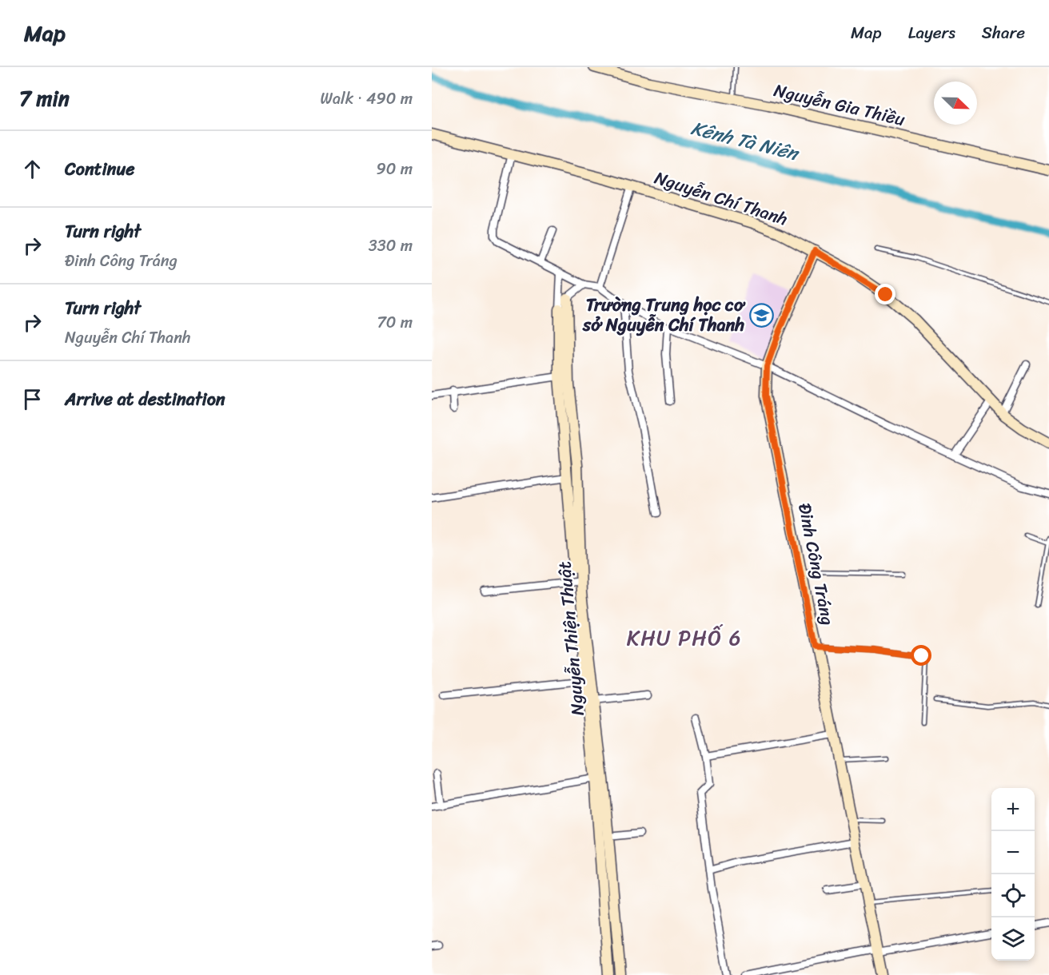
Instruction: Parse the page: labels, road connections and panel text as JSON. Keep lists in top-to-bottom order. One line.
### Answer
{"streets":{"street":["Nguyễn Gia Thiều","Nguyễn Chí Thanh","Đinh Công Tráng","Nguyễn Thiện Thuật"]},"crossings":[["Nguyễn Chí Thanh","Đinh Công Tráng"]],"districts":["KHU PHỐ 6"],"water":["Kênh Tà Niên"],"places":{"school or university":["Trường Trung học cơ sở Nguyễn Chí Thanh"]},"north":"bottom right","page":{"header":"Map","nav":["Map","Layers","Share"],"heading":["7 min","Walk · 490 m"],"list":[["Continue","90 m"],["Turn right","Đinh Công Tráng","330 m"],["Turn right","Nguyễn Chí Thanh","70 m"],"Arrive at destination"],"map_buttons":["+","−"]}}
